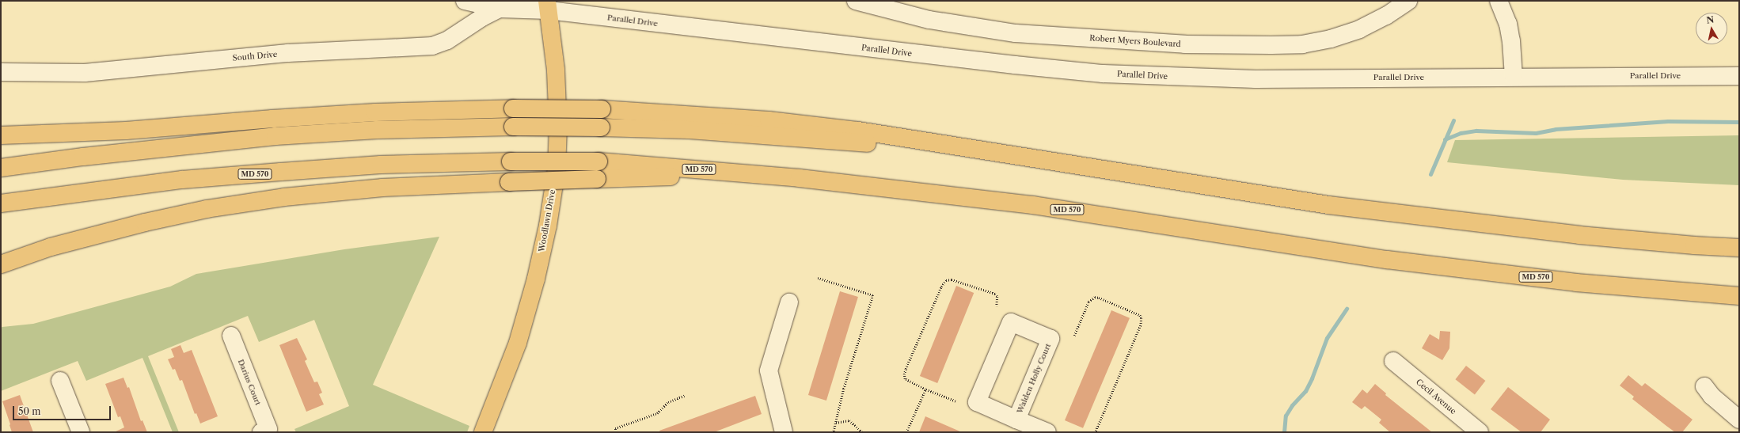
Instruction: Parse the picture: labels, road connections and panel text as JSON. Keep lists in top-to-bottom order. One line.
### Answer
{"streets":{"main road":["MD 570","Woodlawn Drive"],"street":["Parallel Drive","Robert Myers Boulevard","South Drive","Walden Holly Court","Darius Court","Cecil Avenue"]},"crossings":[["Parallel Drive","South Drive"],["Parallel Drive","Woodlawn Drive"]],"scale_bar":"50 m","north":"top"}
